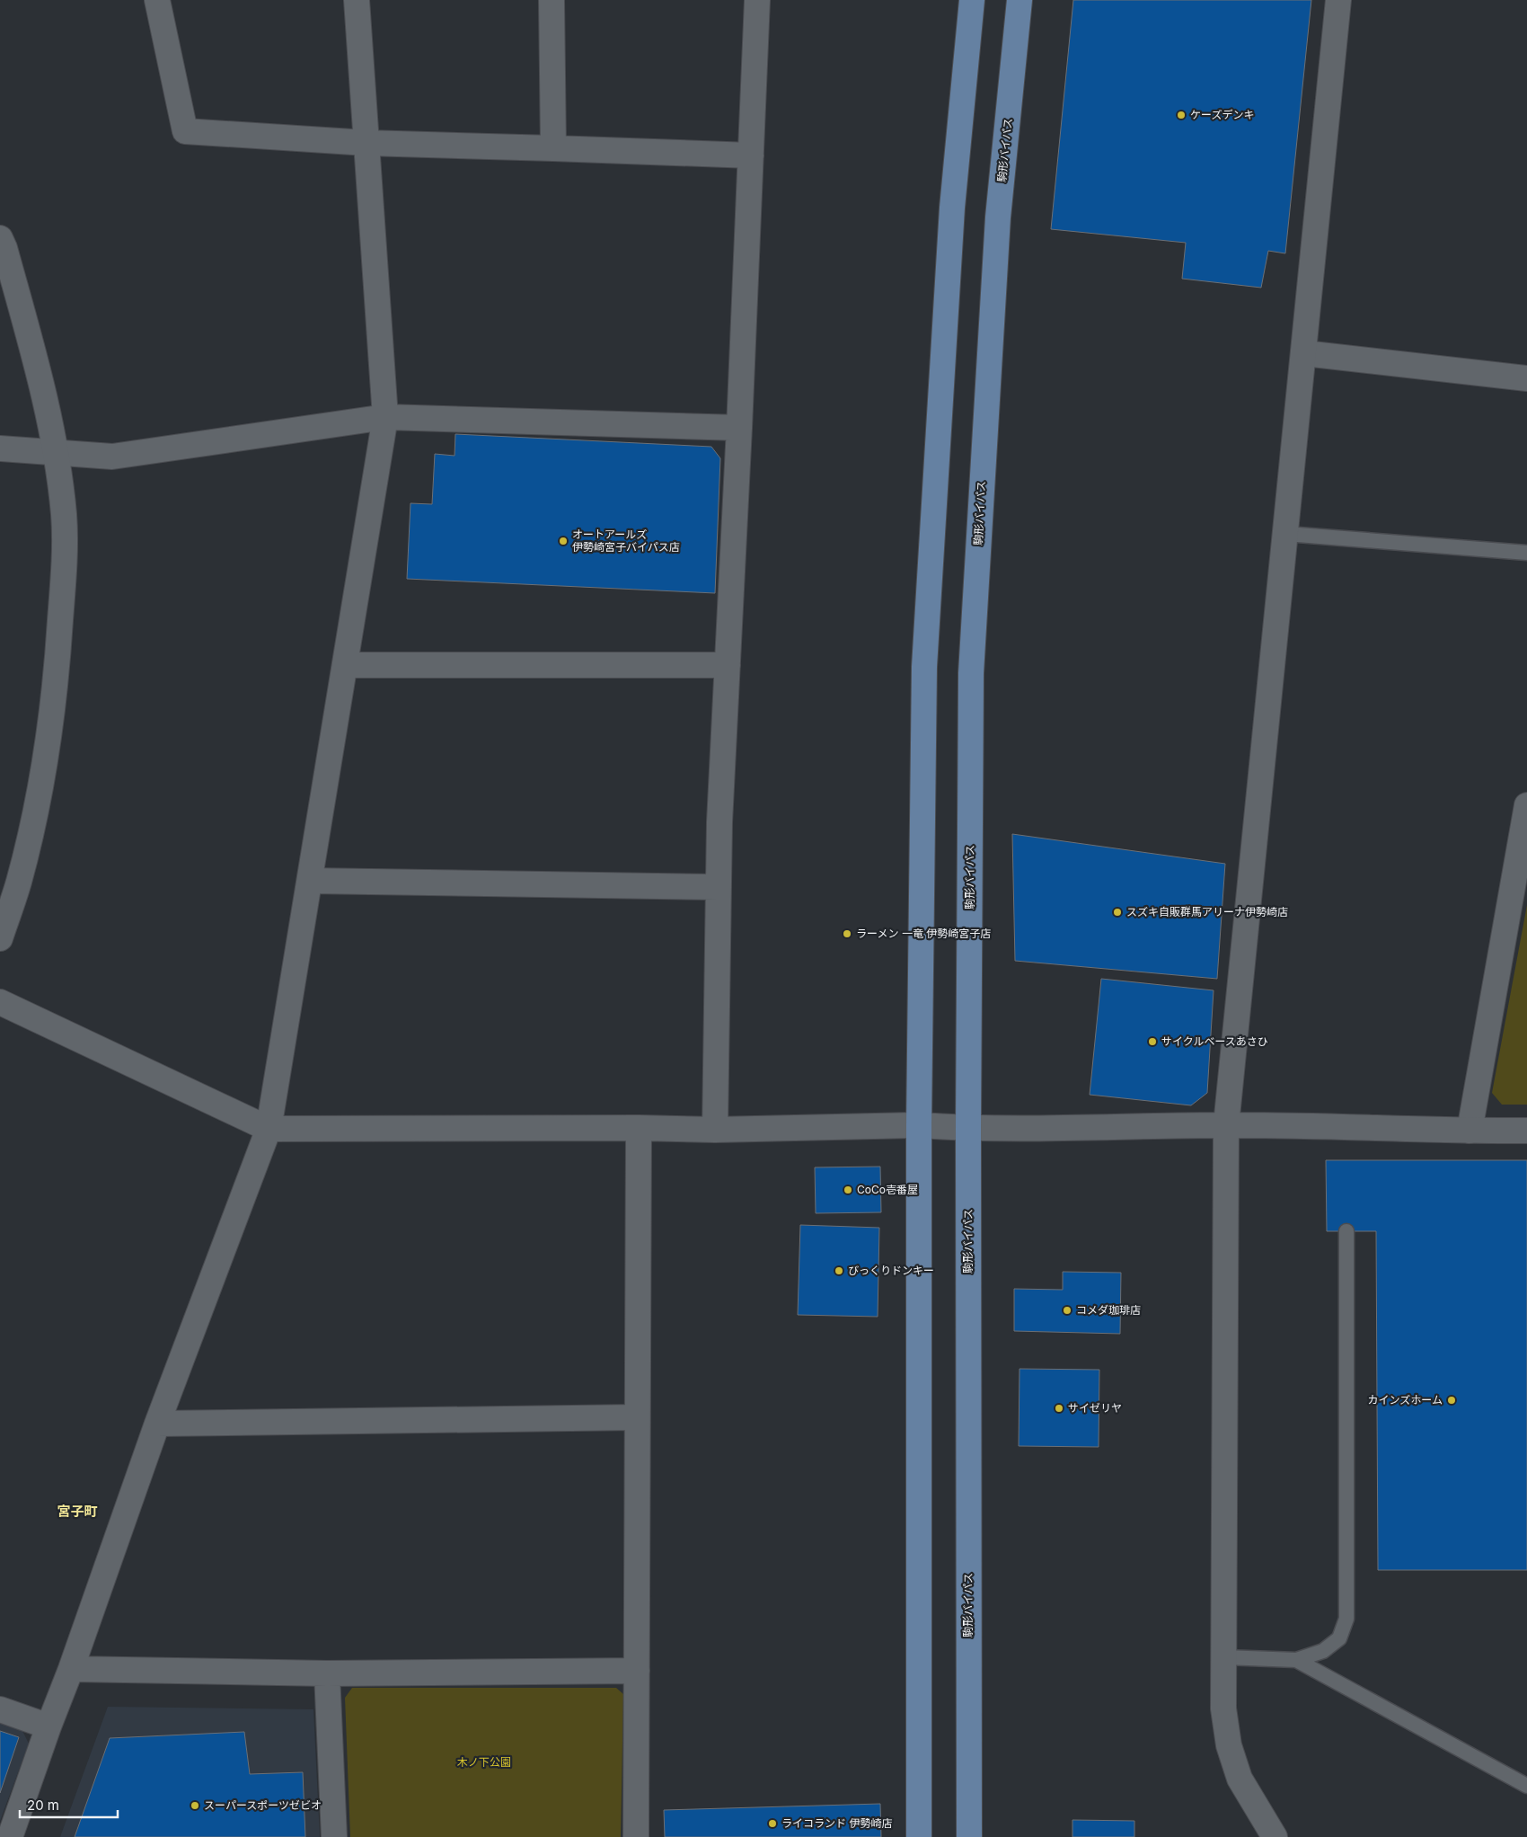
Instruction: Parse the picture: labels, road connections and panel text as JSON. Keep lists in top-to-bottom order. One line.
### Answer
{"streets":{"main road":["駒形バイパス"]},"districts":["宮子町"],"parks":["木ノ下公園"],"places":["ケーズデンキ","オートアールズ 伊勢崎宮子バイパス店","スズキ自販群馬アリーナ伊勢崎店","ラーメン 一竜 伊勢崎宮子店","サイクルベースあさひ","CoCo壱番屋","びっくりドンキー","コメダ珈琲店","カインズホーム","サイゼリヤ","スーパースポーツゼビオ","ライコランド 伊勢崎店"],"scale_bar":"20 m"}
